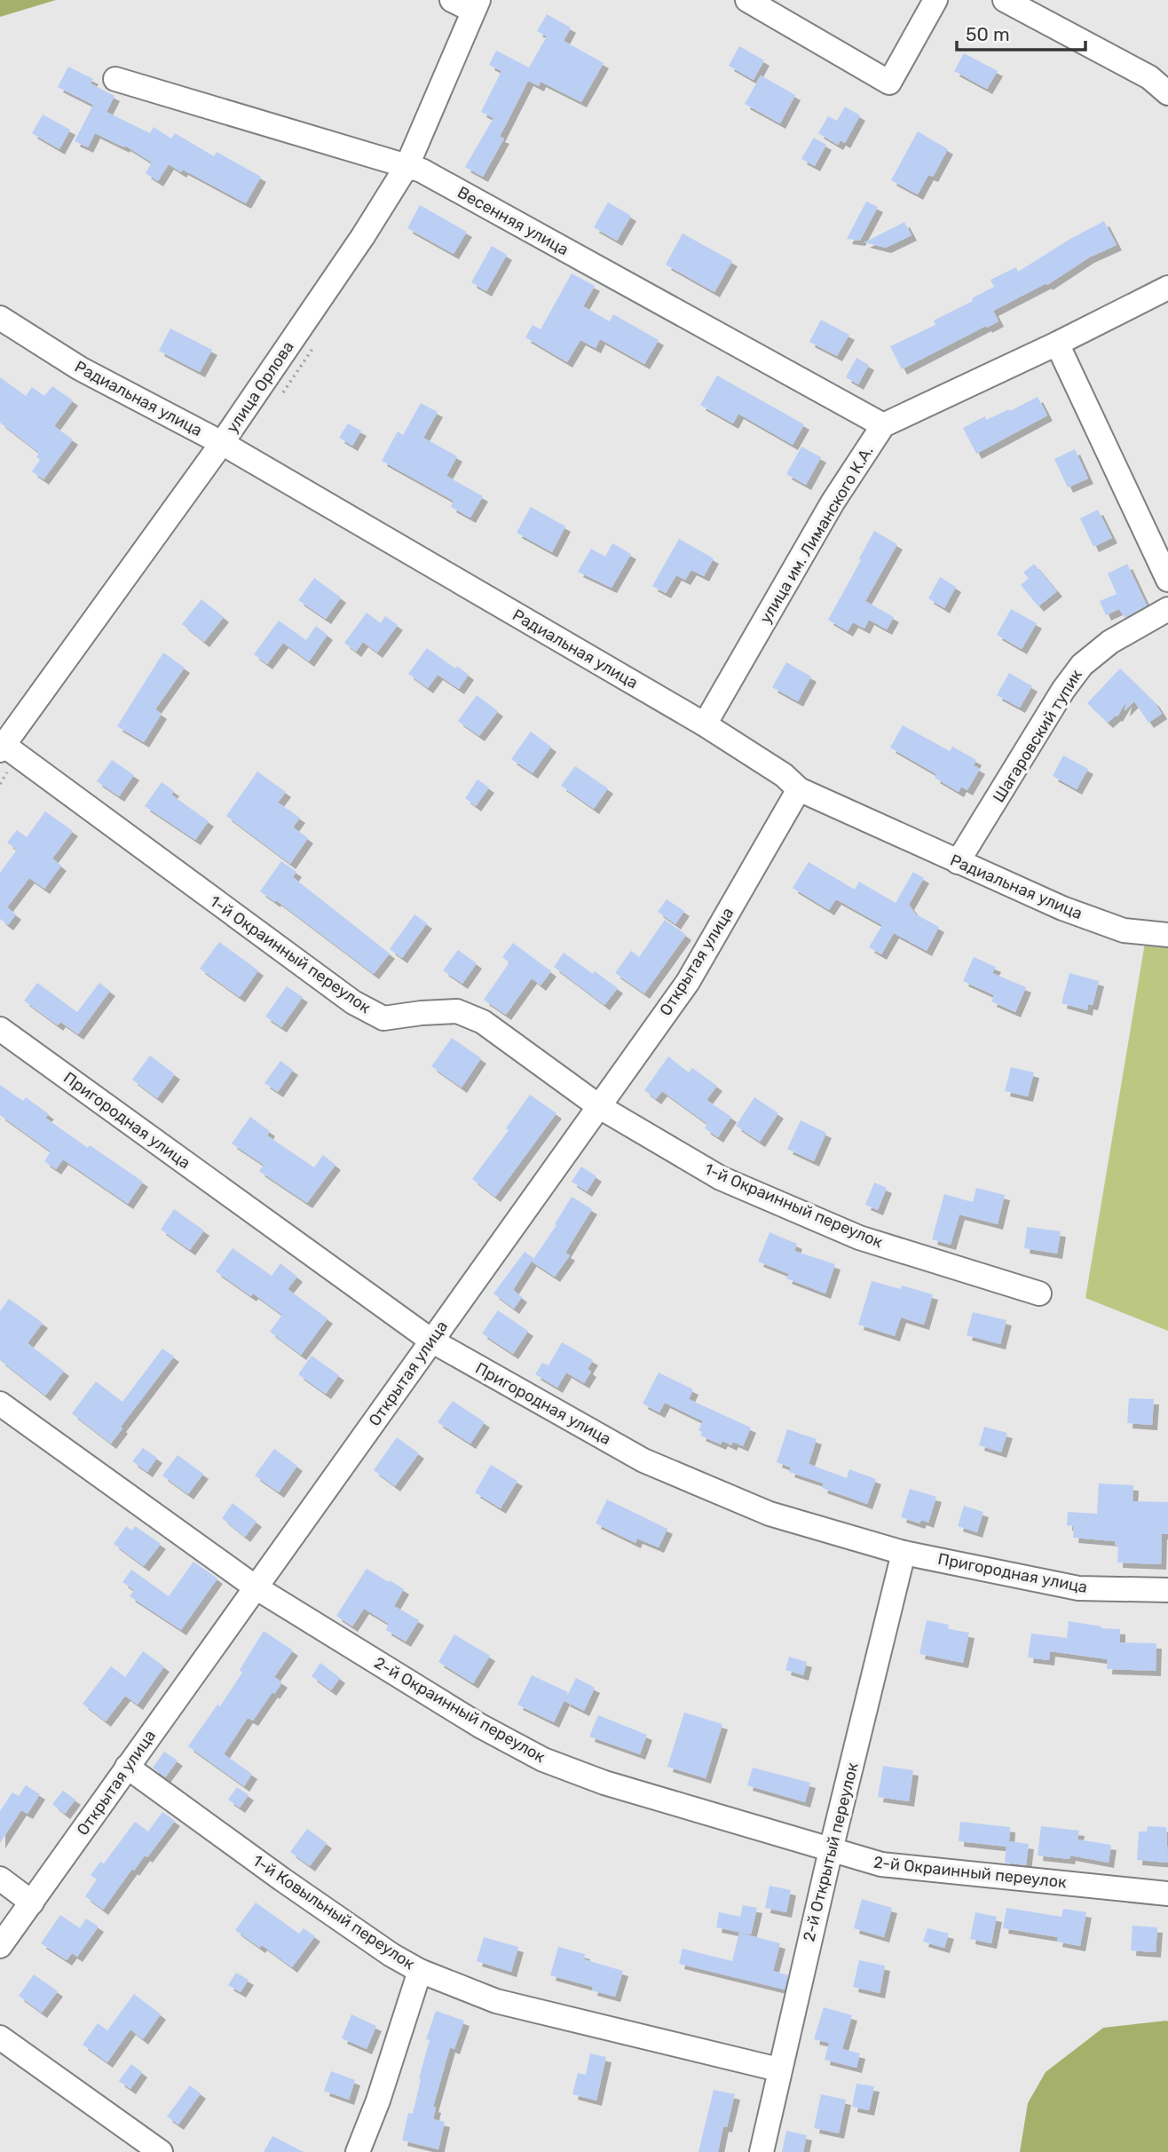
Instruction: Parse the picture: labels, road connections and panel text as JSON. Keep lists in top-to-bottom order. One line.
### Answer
{"streets":{"street":["Весенняя улица","улица Орлова","Радиальная улица","улица им. Лиманского К.А.","Шагаровский тупик","1-й Окраинный переулок","Открытая улица","Пригородная улица","2-й Окраинный переулок","2-й Открытый переулок","1-й Ковыльный переулок"]},"crossings":[["Весенняя улица","улица Орлова"],["Весенняя улица","улица им. Лиманского К.А."],["улица Орлова","Радиальная улица"],["улица Орлова","1-й Окраинный переулок"],["Радиальная улица","улица им. Лиманского К.А."],["Радиальная улица","Шагаровский тупик"],["Радиальная улица","Открытая улица"],["1-й Окраинный переулок","Открытая улица"],["Открытая улица","Пригородная улица"],["Открытая улица","2-й Окраинный переулок"],["Открытая улица","1-й Ковыльный переулок"],["Пригородная улица","2-й Открытый переулок"],["2-й Окраинный переулок","2-й Открытый переулок"],["2-й Открытый переулок","1-й Ковыльный переулок"]],"scale_bar":"50 m"}
